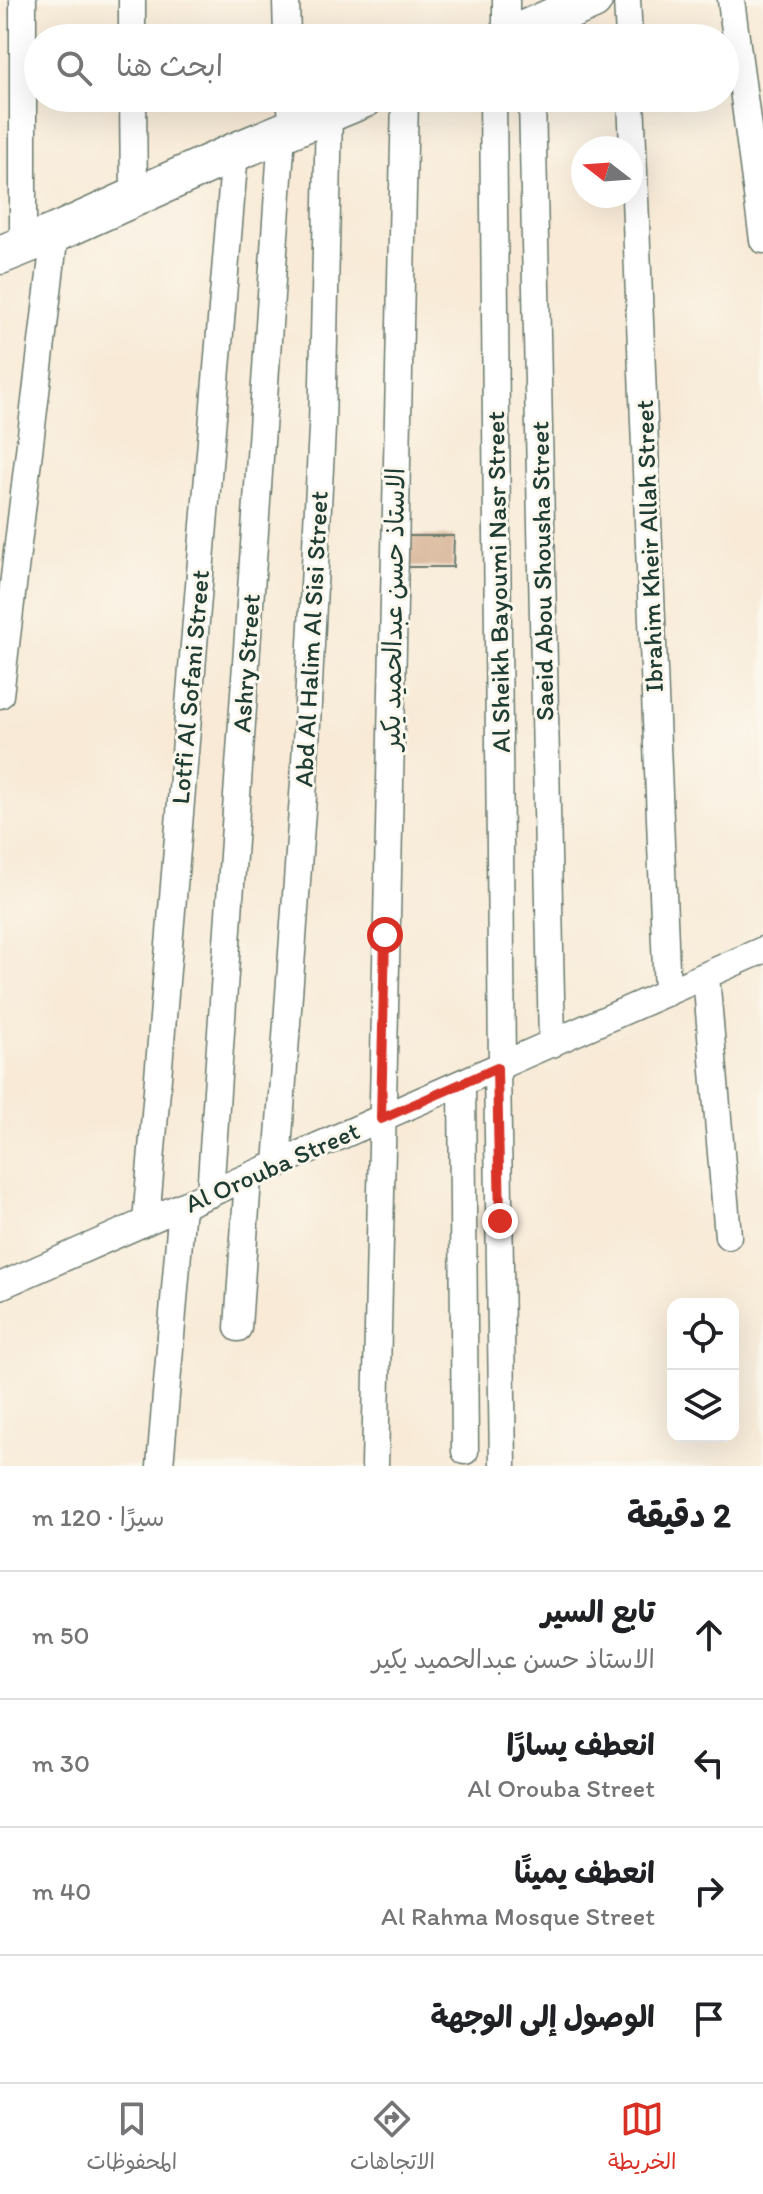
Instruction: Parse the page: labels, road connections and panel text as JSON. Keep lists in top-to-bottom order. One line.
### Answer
{"streets":{"street":["Ibrahim Kheir Allah Street","Saeid Abou Shousha Street","Al Sheikh Bayoumi Nasr Street","الاستاذ حسن عبدالحميد يكير","Abd Al Halim Al Sisi Street","Ashry Street","Lotfi Al Sofani Street","Al Orouba Street"]},"crossings":[["Ibrahim Kheir Allah Street","Al Orouba Street"],["Saeid Abou Shousha Street","Al Orouba Street"],["Al Sheikh Bayoumi Nasr Street","Al Orouba Street"],["الاستاذ حسن عبدالحميد يكير","Al Orouba Street"],["Abd Al Halim Al Sisi Street","Al Orouba Street"],["Ashry Street","Al Orouba Street"],["Lotfi Al Sofani Street","Al Orouba Street"]],"north":"left","page":{"search":"ابحث هنا","heading":["2 دقيقة","سيرًا · 120 m"],"list":[["تابع السير","الاستاذ حسن عبدالحميد يكير","50 m"],["انعطف يسارًا","Al Orouba Street","30 m"],["انعطف يمينًا","Al Rahma Mosque Street","40 m"],"الوصول إلى الوجهة"],"nav":["الخريطة","الاتجاهات","المحفوظات"]}}
